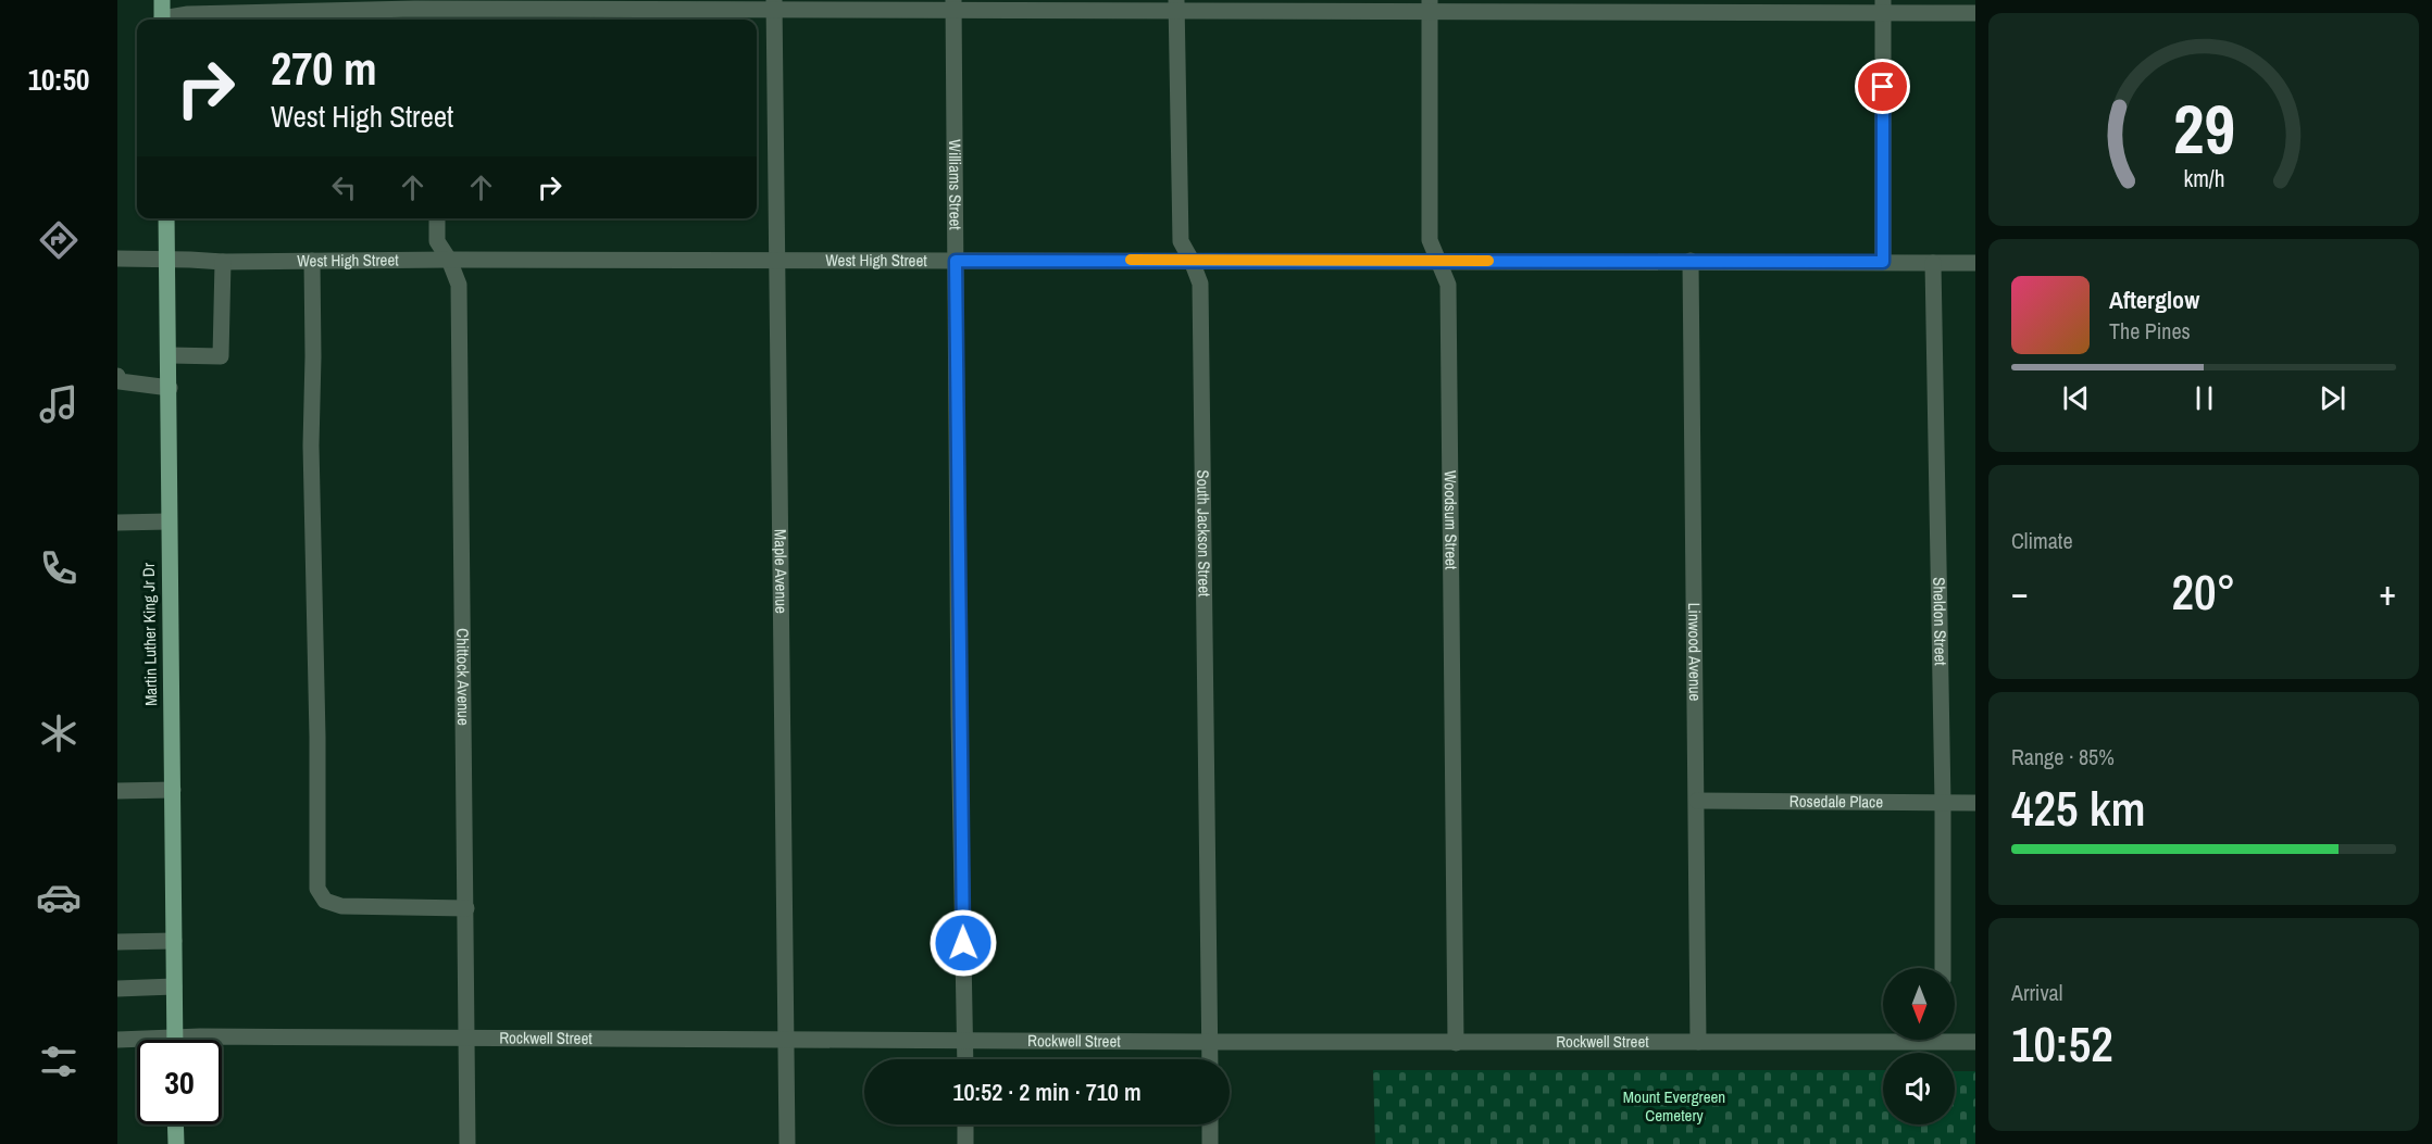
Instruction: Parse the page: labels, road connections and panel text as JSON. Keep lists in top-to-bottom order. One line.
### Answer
{"streets":{"main road":["Martin Luther King Jr Dr"],"street":["Williams Street","West High Street","Woodsum Street","South Jackson Street","Maple Avenue","Sheldon Street","Linwood Avenue","Chittock Avenue","Rosedale Place","Rockwell Street"]},"crossings":[["Williams Street","West High Street"],["Williams Street","Rockwell Street"],["West High Street","Woodsum Street"],["West High Street","South Jackson Street"],["West High Street","Maple Avenue"],["West High Street","Sheldon Street"],["West High Street","Martin Luther King Jr Dr"],["West High Street","Linwood Avenue"],["West High Street","Chittock Avenue"],["Woodsum Street","Rockwell Street"],["South Jackson Street","Rockwell Street"],["Maple Avenue","Rockwell Street"],["Sheldon Street","Rosedale Place"],["Linwood Avenue","Rosedale Place"],["Linwood Avenue","Rockwell Street"],["Chittock Avenue","Rockwell Street"]],"parks":["Mount Evergreen Cemetery"],"north":"bottom","page":{"tabs":"10:50","turn":["270 m","West High Street"],"song":["Afterglow","The Pines"],"tile":["Climate",["Range · 85%","425 km"],["Arrival","10:52"]],"heat":["−","20°","+"],"limit":"30","trip":"10:52 · 2 min · 710 m","gauge":["29","km/h"]}}
